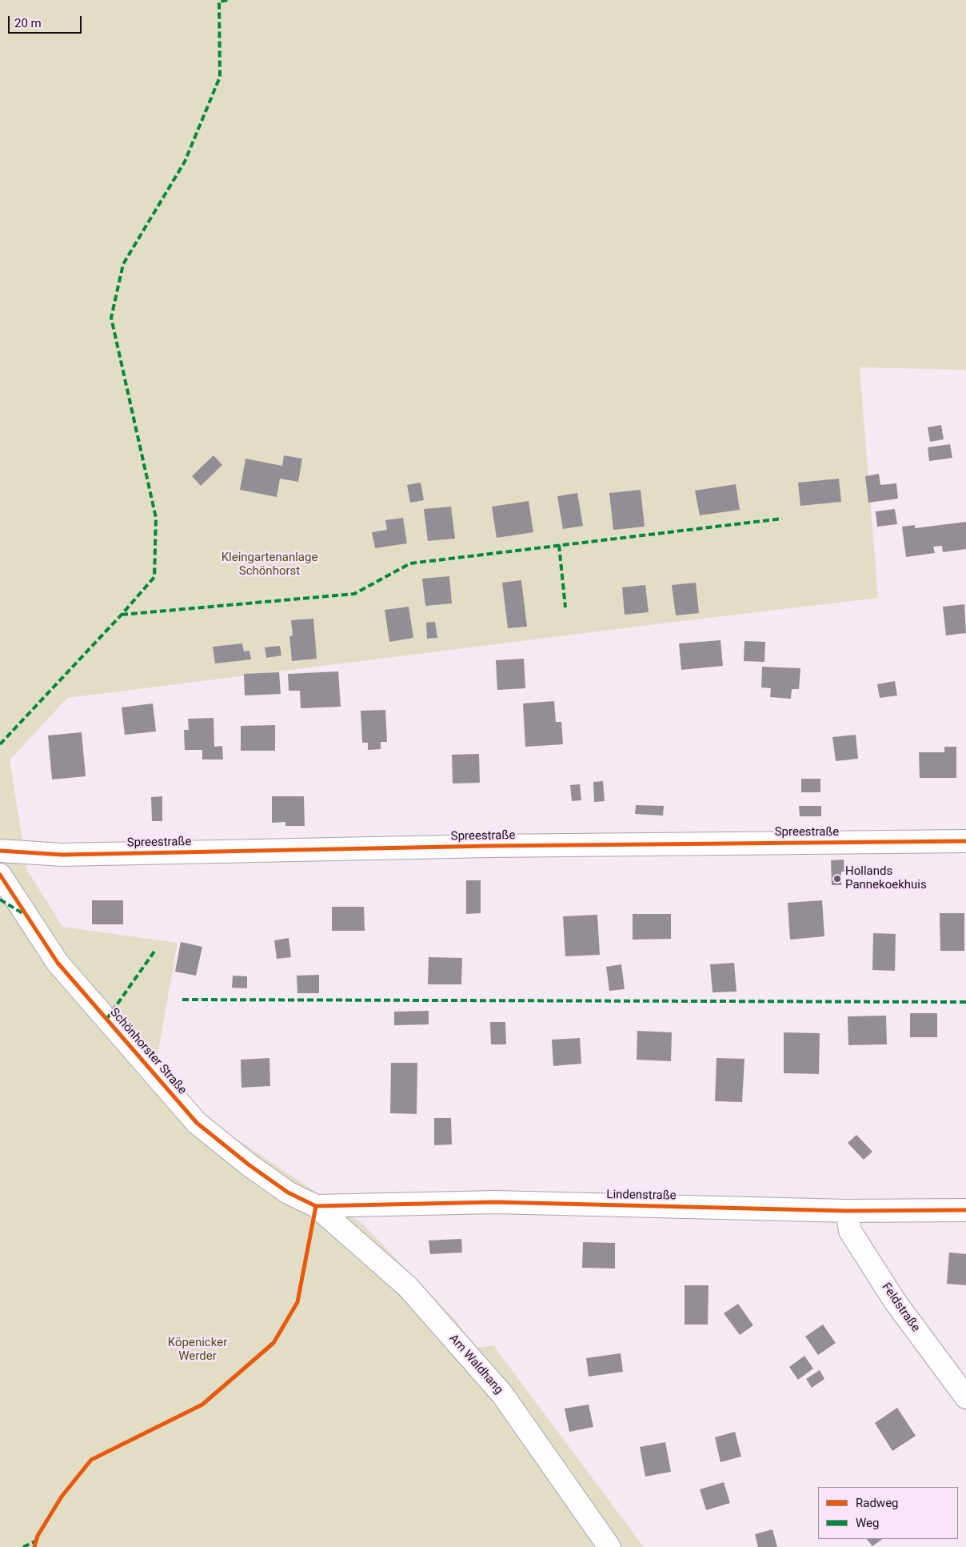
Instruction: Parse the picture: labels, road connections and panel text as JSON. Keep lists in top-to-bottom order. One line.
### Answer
{"streets":{"street":["Spreestraße","Schönhorster Straße","Lindenstraße","Feldstraße","Am Waldhang"]},"crossings":[["Schönhorster Straße","Lindenstraße"],["Schönhorster Straße","Am Waldhang"],["Lindenstraße","Feldstraße"],["Lindenstraße","Am Waldhang"]],"parks":["Kleingartenanlage Schönhorst","Köpenicker Werder"],"places":["Hollands Pannekoekhuis"],"legend":["Radweg","Weg"],"scale_bar":"20 m"}
